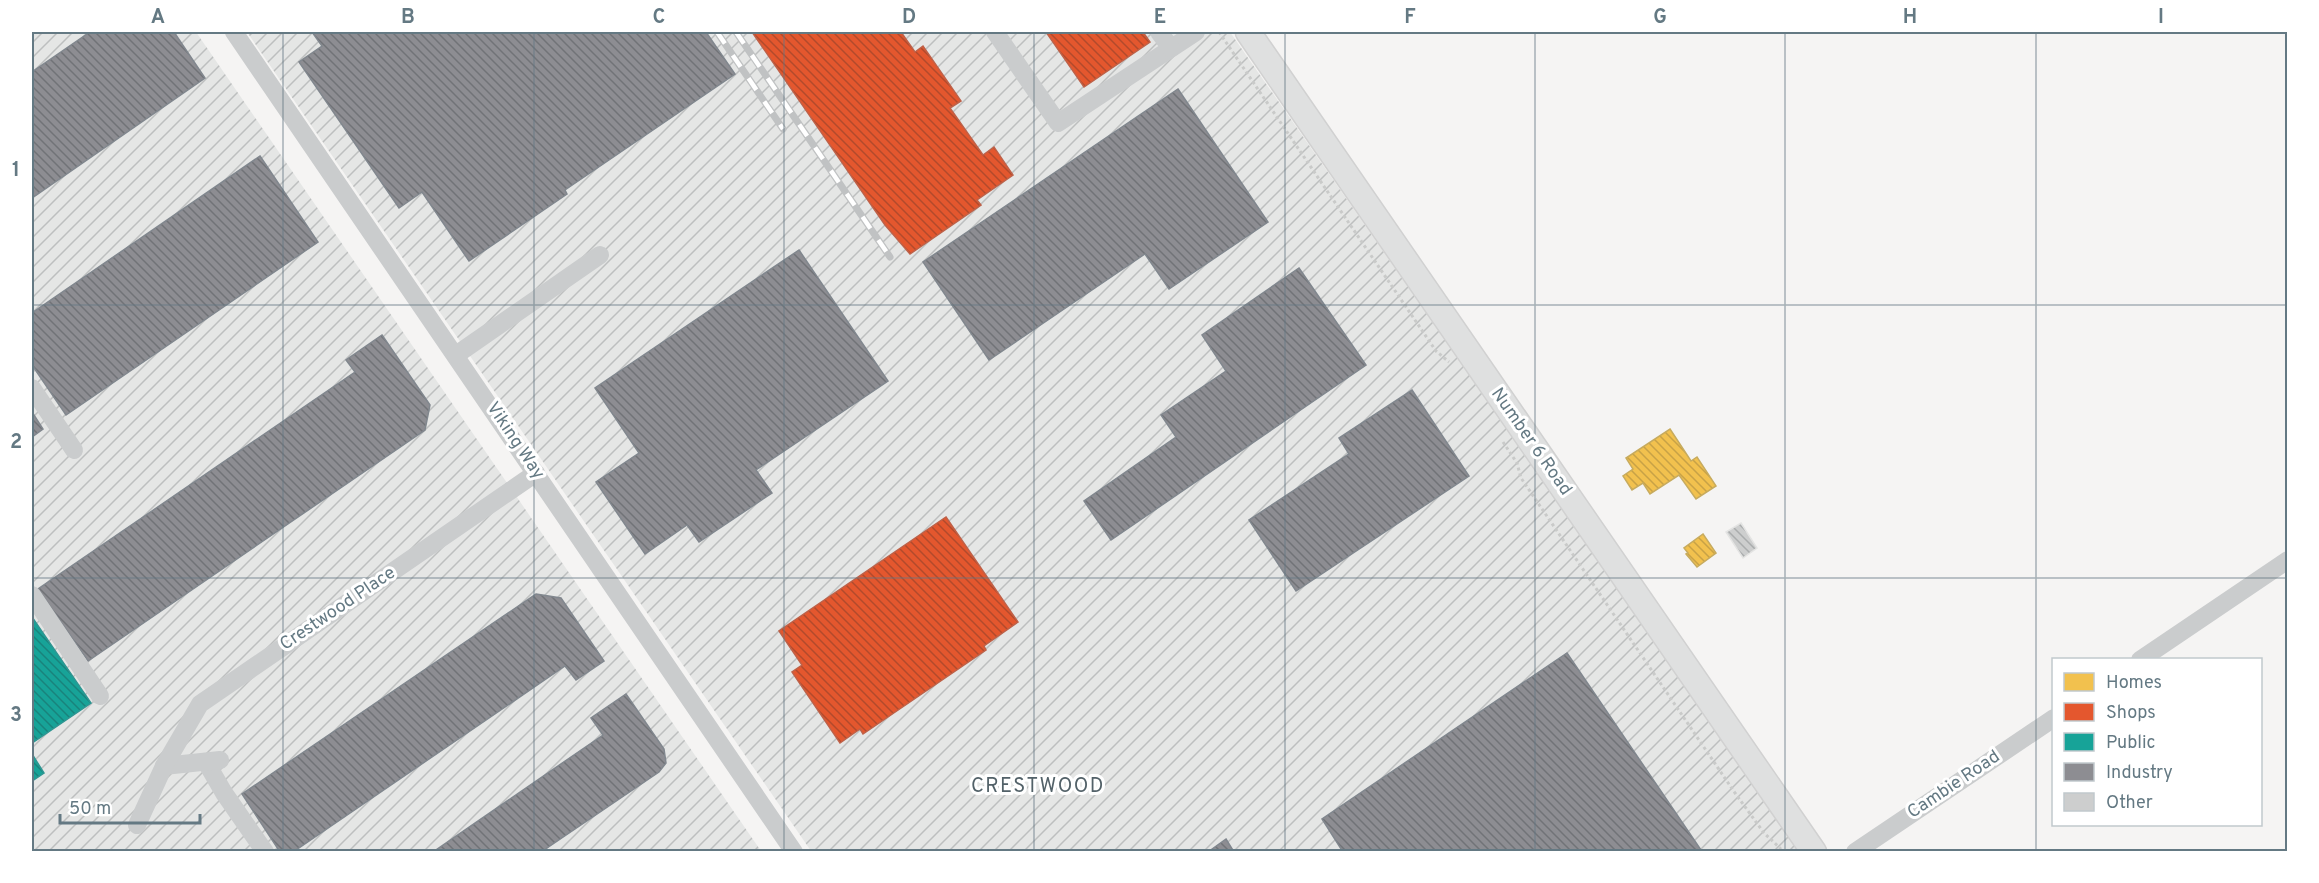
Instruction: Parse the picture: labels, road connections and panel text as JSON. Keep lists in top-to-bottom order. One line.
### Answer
{"streets":{"main road":["Number 6 Road"],"street":["Viking Way","Crestwood Place","Cambie Road"]},"crossings":[["Viking Way","Crestwood Place"]],"districts":["CRESTWOOD"],"legend":["Homes","Shops","Public","Industry","Other"],"scale_bar":"50 m","grid":{"columns":["A","B","C","D","E","F","G","H","I"],"rows":["1","2","3"]}}
